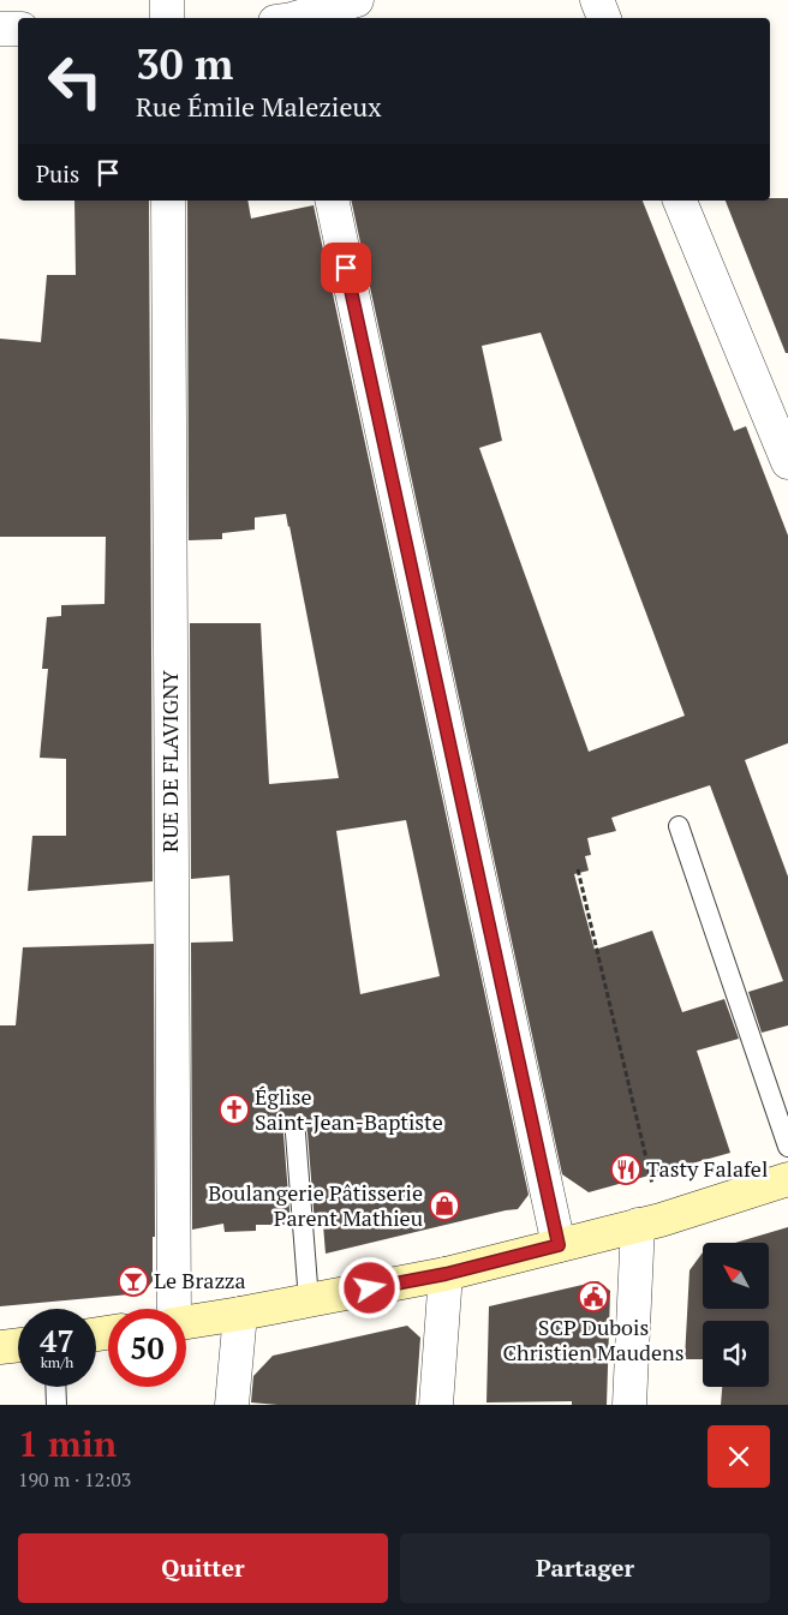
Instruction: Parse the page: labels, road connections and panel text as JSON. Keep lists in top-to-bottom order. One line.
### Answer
{"streets":{"street":["RUE DE FLAVIGNY"]},"places":{"church":["Église Saint-Jean-Baptiste"],"restaurant":["Tasty Falafel"],"shop":["Boulangerie Pâtisserie Parent Mathieu"],"bar":["Le Brazza"],"public building":["SCP Dubois Christien Maudens"]},"north":"top left","page":{"turn":["30 m","Rue Émile Malezieux"],"then":"Puis","speed":"47 km/h","limit":"50","heading":["1 min","190 m · 12:03"],"buttons":["Quitter","Partager"]}}
